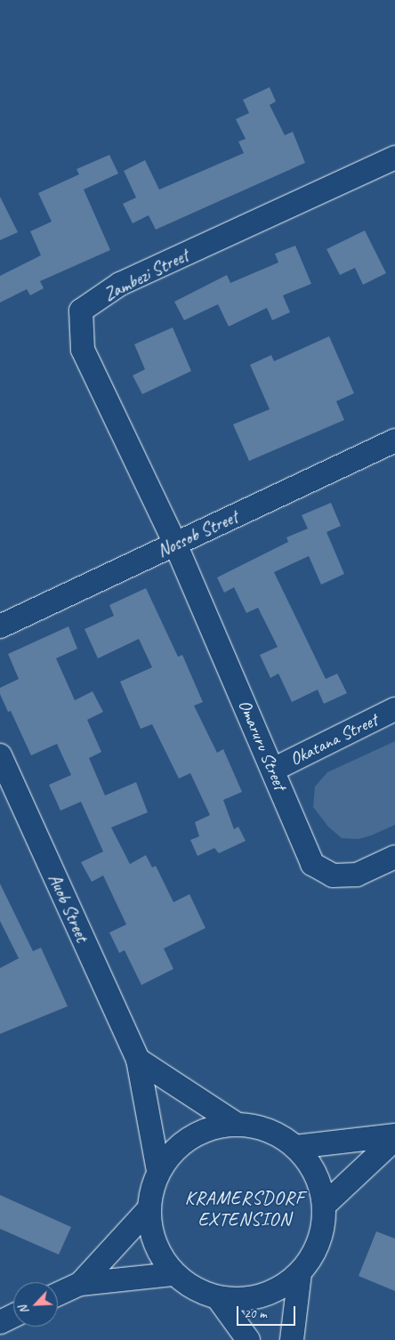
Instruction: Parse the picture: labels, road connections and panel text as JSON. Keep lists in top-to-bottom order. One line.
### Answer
{"streets":{"street":["Zambezi Street","Nossob Street","Okatana Street","Omaruru Street","Auob Street"]},"crossings":[["Zambezi Street","Nossob Street"],["Zambezi Street","Omaruru Street"],["Nossob Street","Omaruru Street"],["Okatana Street","Omaruru Street"]],"districts":["KRAMERSDORF EXTENSION"],"scale_bar":"20 m","north":"bottom left"}
